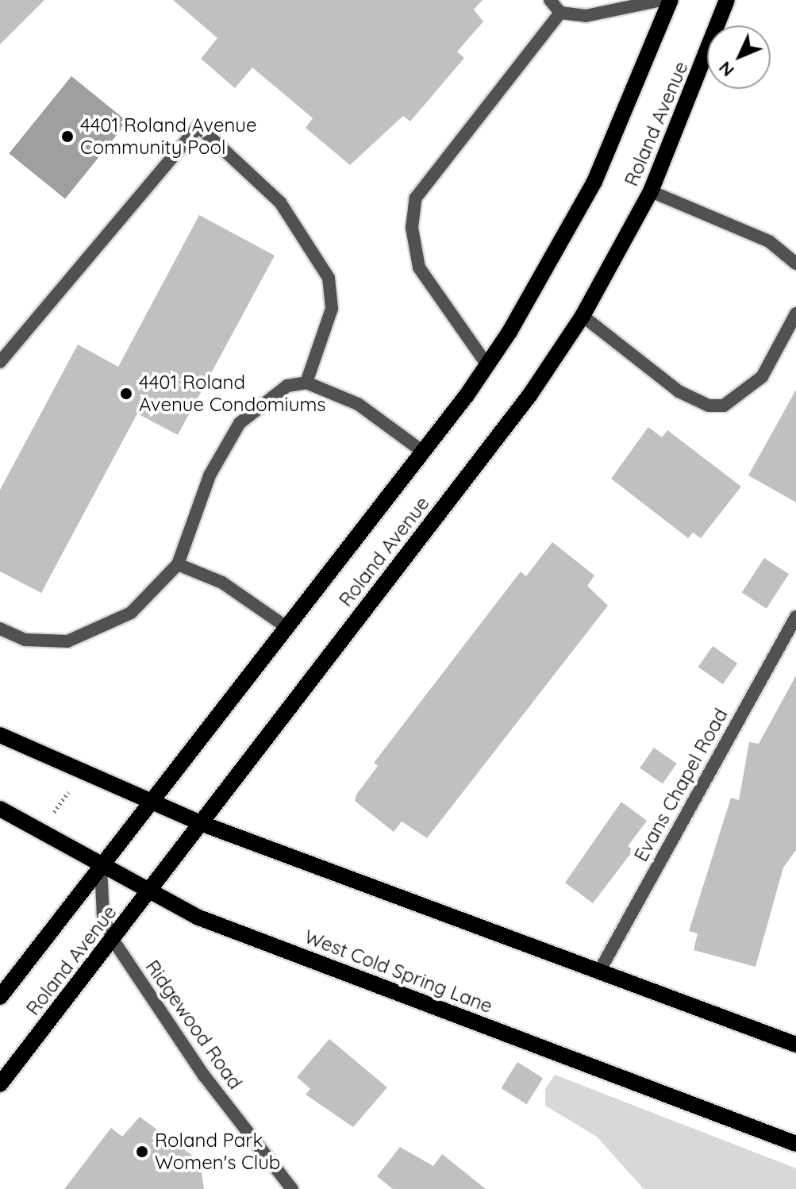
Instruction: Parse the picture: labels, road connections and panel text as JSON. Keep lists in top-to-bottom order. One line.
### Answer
{"streets":{"main road":["Roland Avenue","West Cold Spring Lane"],"street":["Evans Chapel Road","Ridgewood Road"]},"crossings":[["Roland Avenue","West Cold Spring Lane"],["Roland Avenue","Ridgewood Road"],["West Cold Spring Lane","Ridgewood Road"]],"places":["4401 Roland Avenue Community Pool","4401 Roland Avenue Condomiums","Roland Park Women's Club"],"north":"bottom left"}
